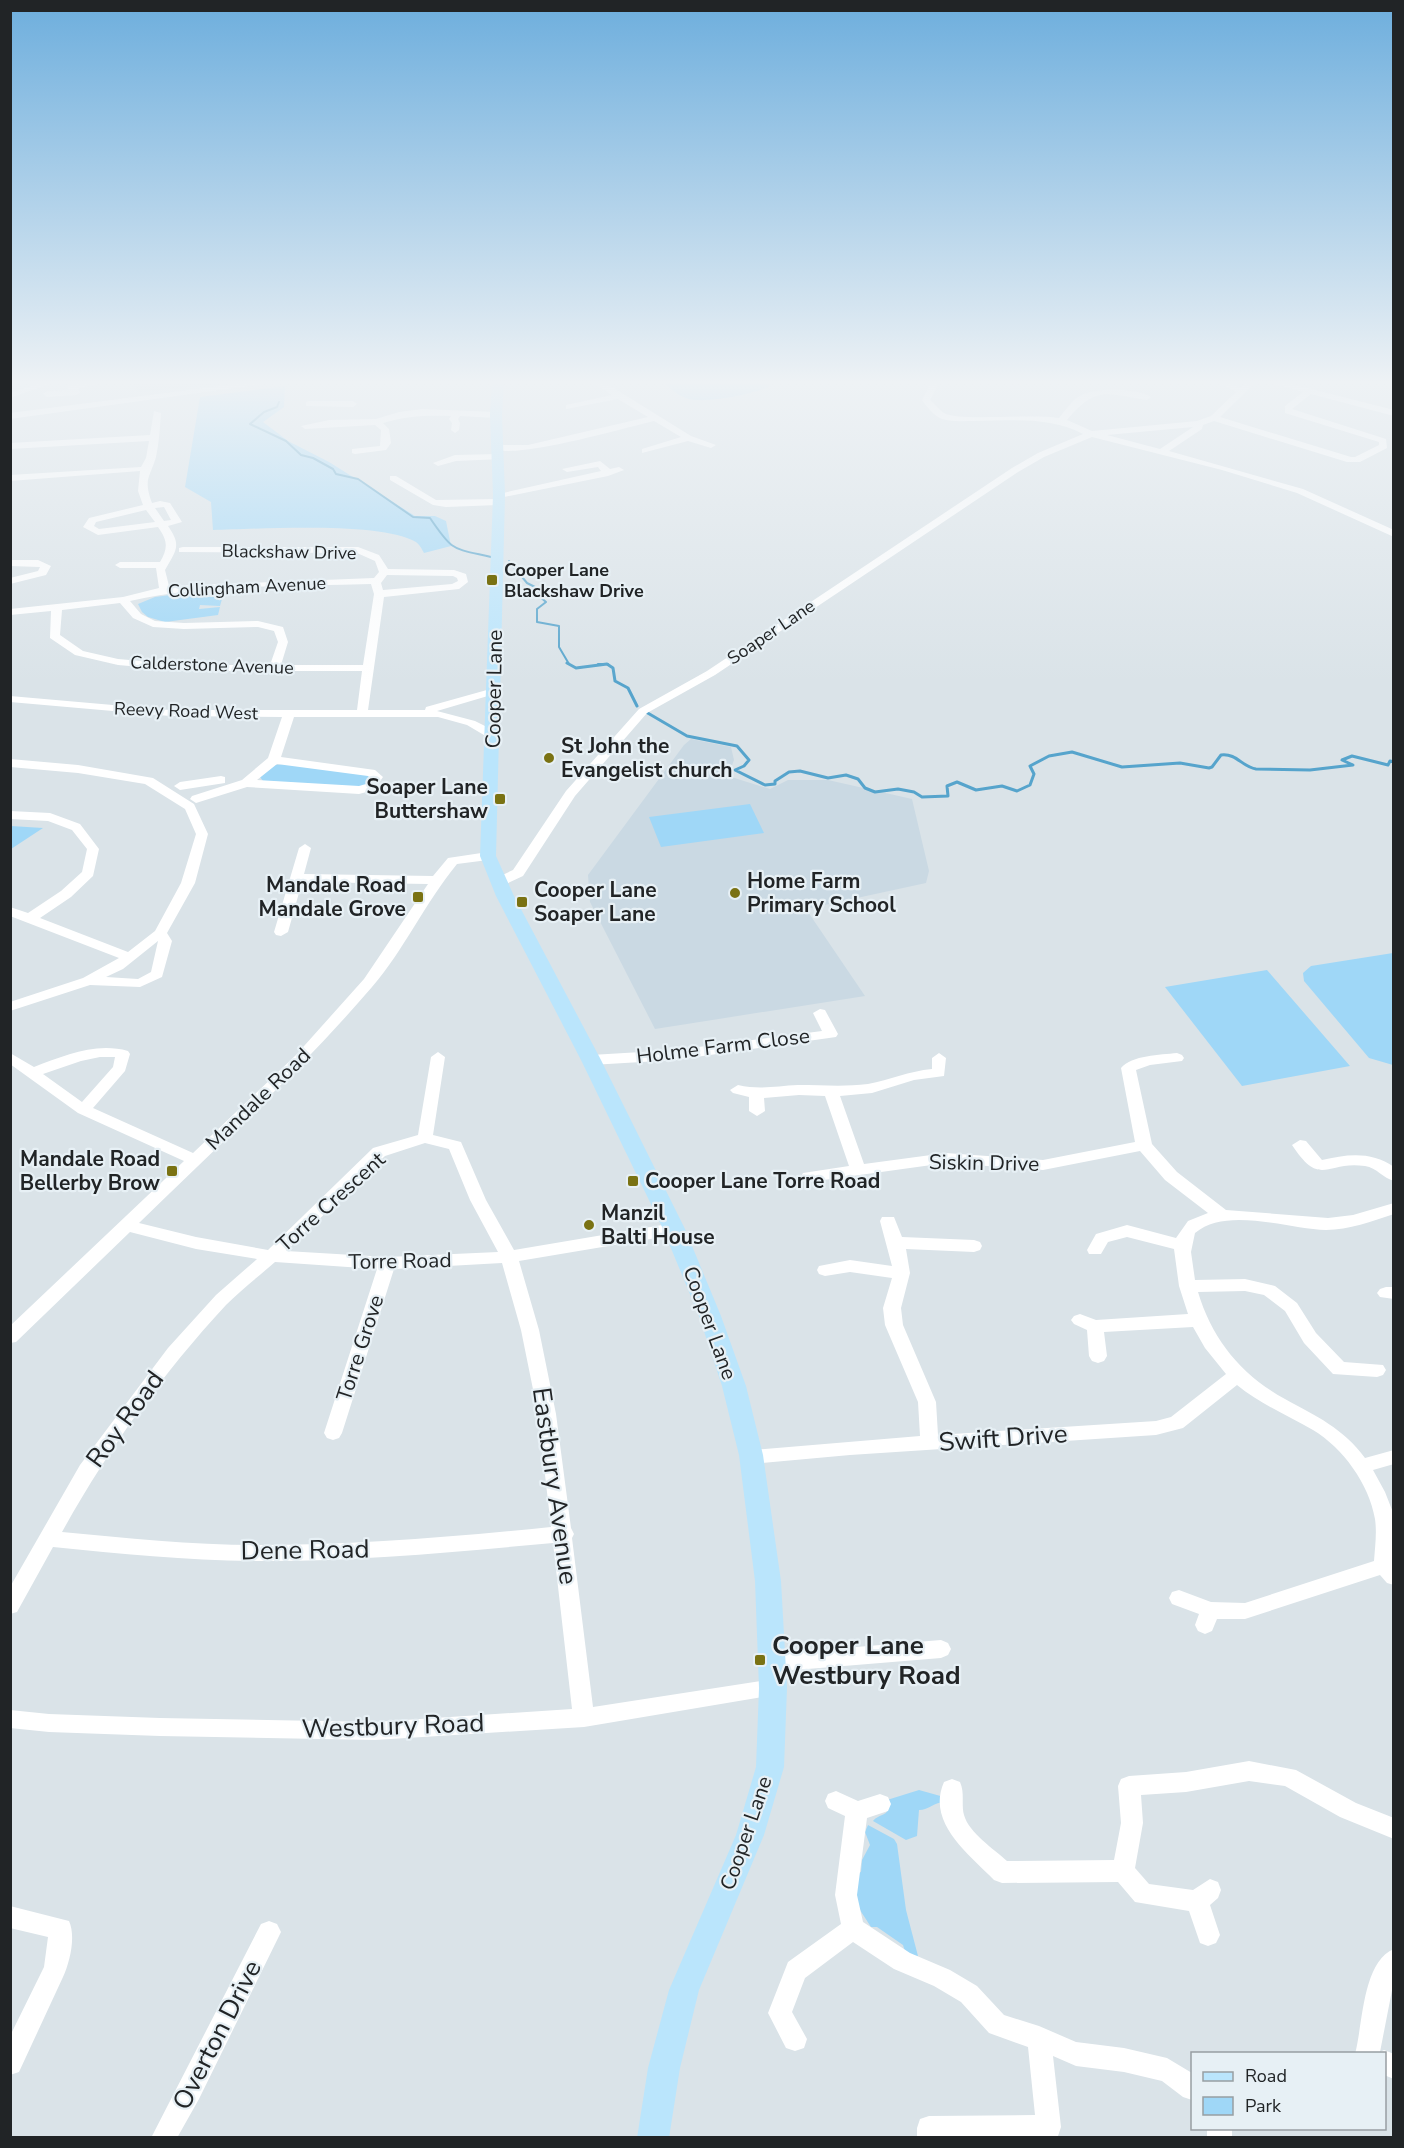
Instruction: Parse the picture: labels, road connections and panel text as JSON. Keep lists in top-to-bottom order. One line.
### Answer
{"streets":{"main road":["Cooper Lane"],"street":["Blackshaw Drive","Collingham Avenue","Soaper Lane","Calderstone Avenue","Reevy Road West","Holme Farm Close","Mandale Road","Siskin Drive","Torre Crescent","Torre Road","Torre Grove","Roy Road","Swift Drive","Eastbury Avenue","Dene Road","Westbury Road","Overton Drive"]},"crossings":[["Blackshaw Drive","Collingham Avenue"],["Blackshaw Drive","Calderstone Avenue"],["Blackshaw Drive","Reevy Road West"],["Collingham Avenue","Calderstone Avenue"],["Soaper Lane","Cooper Lane"],["Cooper Lane","Holme Farm Close"],["Cooper Lane","Mandale Road"],["Cooper Lane","Torre Road"],["Cooper Lane","Swift Drive"],["Cooper Lane","Westbury Road"],["Mandale Road","Torre Road"],["Torre Crescent","Torre Road"],["Torre Crescent","Roy Road"],["Torre Road","Torre Grove"],["Torre Road","Roy Road"],["Torre Road","Eastbury Avenue"],["Roy Road","Dene Road"],["Eastbury Avenue","Dene Road"],["Eastbury Avenue","Westbury Road"]],"places":{"transit":["Cooper Lane Blackshaw Drive","Soaper Lane Buttershaw","Mandale Road Mandale Grove","Cooper Lane Soaper Lane","Mandale Road Bellerby Brow","Cooper Lane Torre Road","Cooper Lane Westbury Road"],"other":["St John the Evangelist church","Home Farm Primary School","Manzil Balti House"]},"legend":["Road","Park"]}
